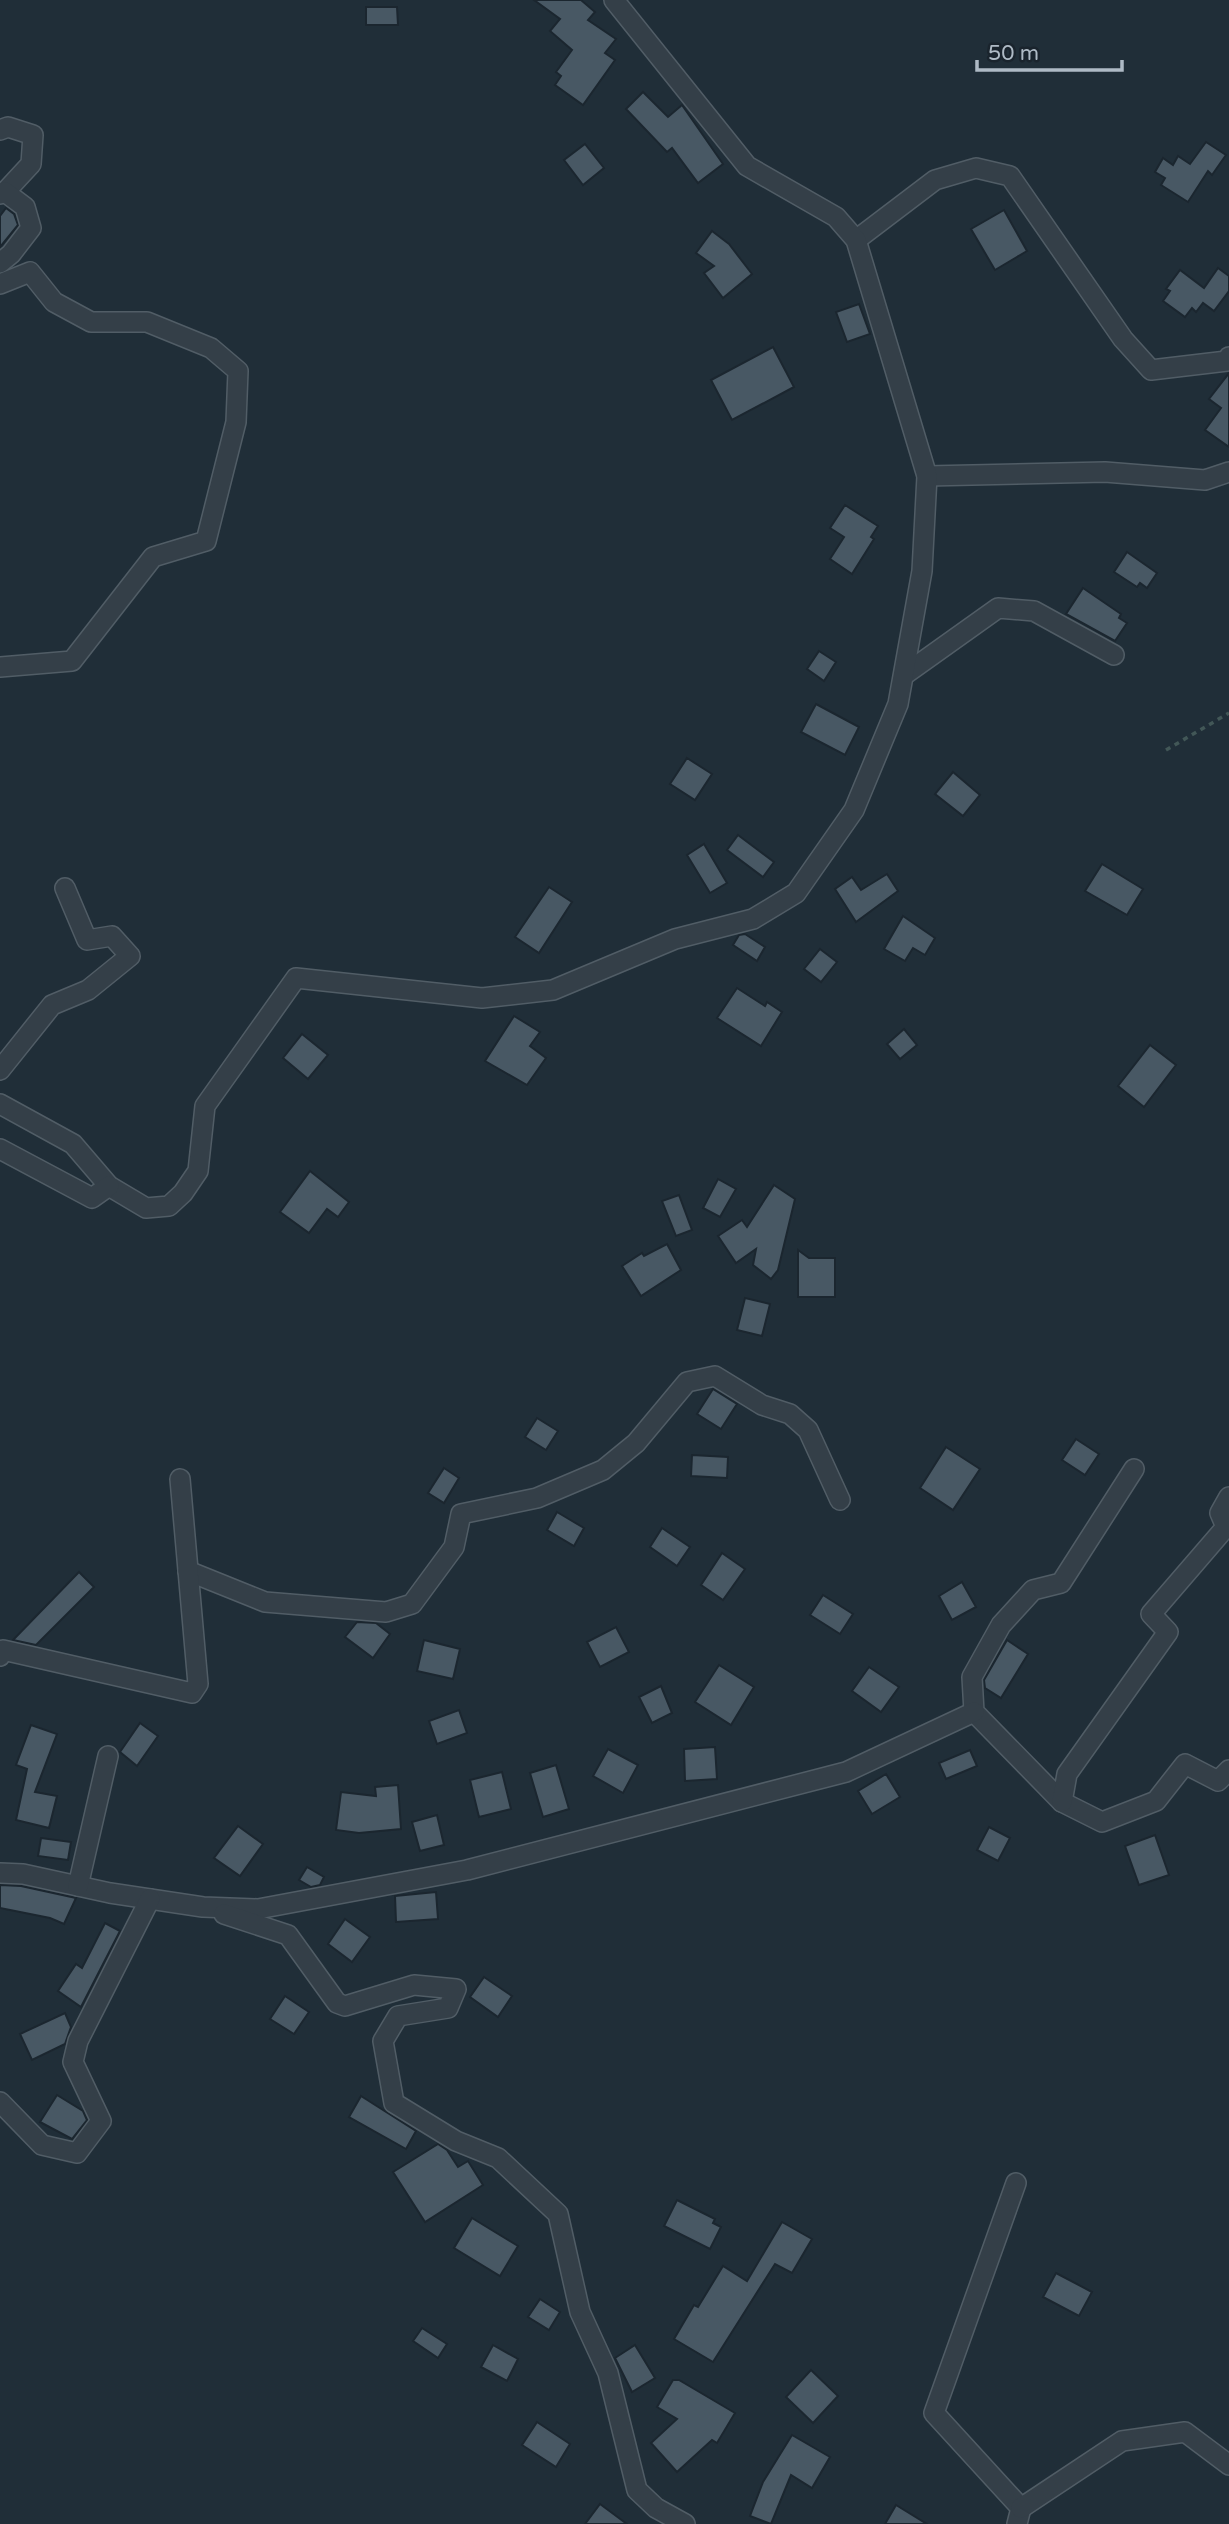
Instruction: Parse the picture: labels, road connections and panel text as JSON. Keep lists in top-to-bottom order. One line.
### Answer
{"scale_bar":"50 m"}
